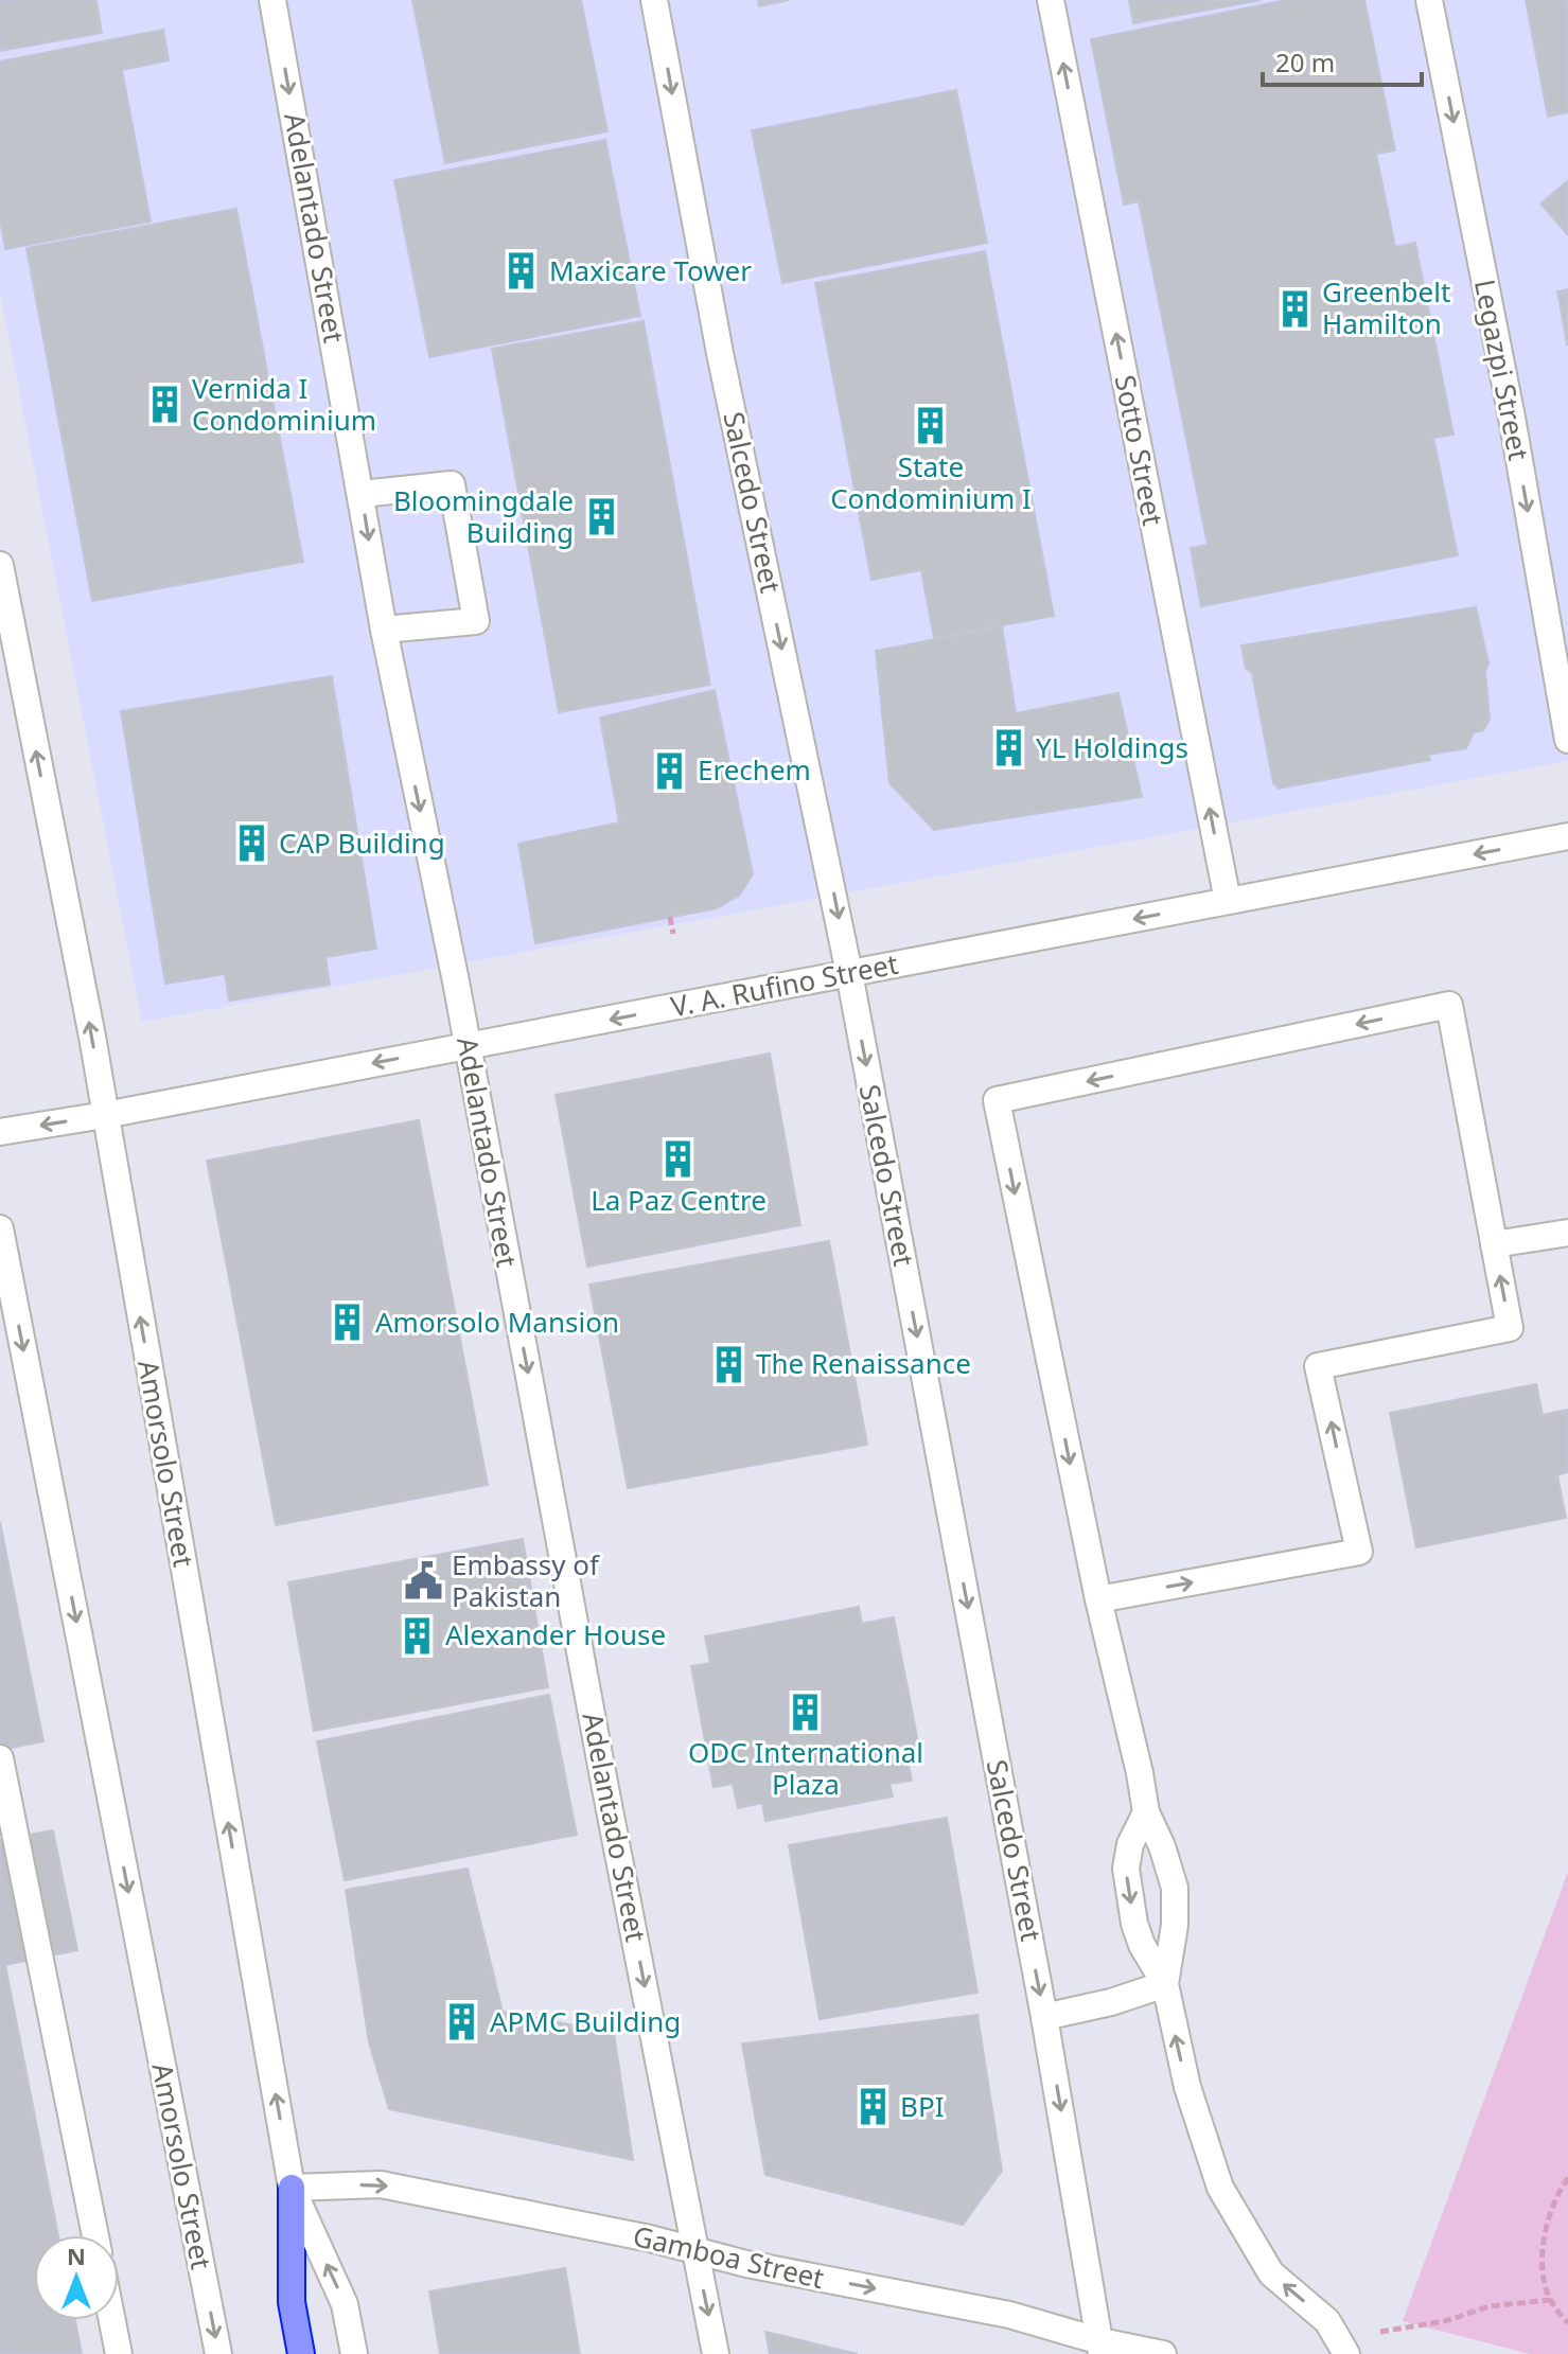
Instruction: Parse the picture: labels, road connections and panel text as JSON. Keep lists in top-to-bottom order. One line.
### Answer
{"streets":{"street":["Adelantado Street","Legazpi Street","Sotto Street","Salcedo Street","V. A. Rufino Street","Amorsolo Street","Gamboa Street"]},"crossings":[["Adelantado Street","V. A. Rufino Street"],["Adelantado Street","Gamboa Street"],["Sotto Street","V. A. Rufino Street"],["Salcedo Street","V. A. Rufino Street"],["Salcedo Street","Gamboa Street"],["V. A. Rufino Street","Amorsolo Street"],["Amorsolo Street","Gamboa Street"]],"one_way":["Adelantado Street","Legazpi Street","Sotto Street","V. A. Rufino Street","Gamboa Street"],"places":{"building":["Maxicare Tower","Greenbelt Hamilton","Vernida I Condominium","State Condominium I","Bloomingdale Building","YL Holdings","Erechem","CAP Building","La Paz Centre","Amorsolo Mansion","The Renaissance","Alexander House","ODC International Plaza","APMC Building","BPI"],"public building":["Embassy of Pakistan"]},"scale_bar":"20 m","north":"top"}
